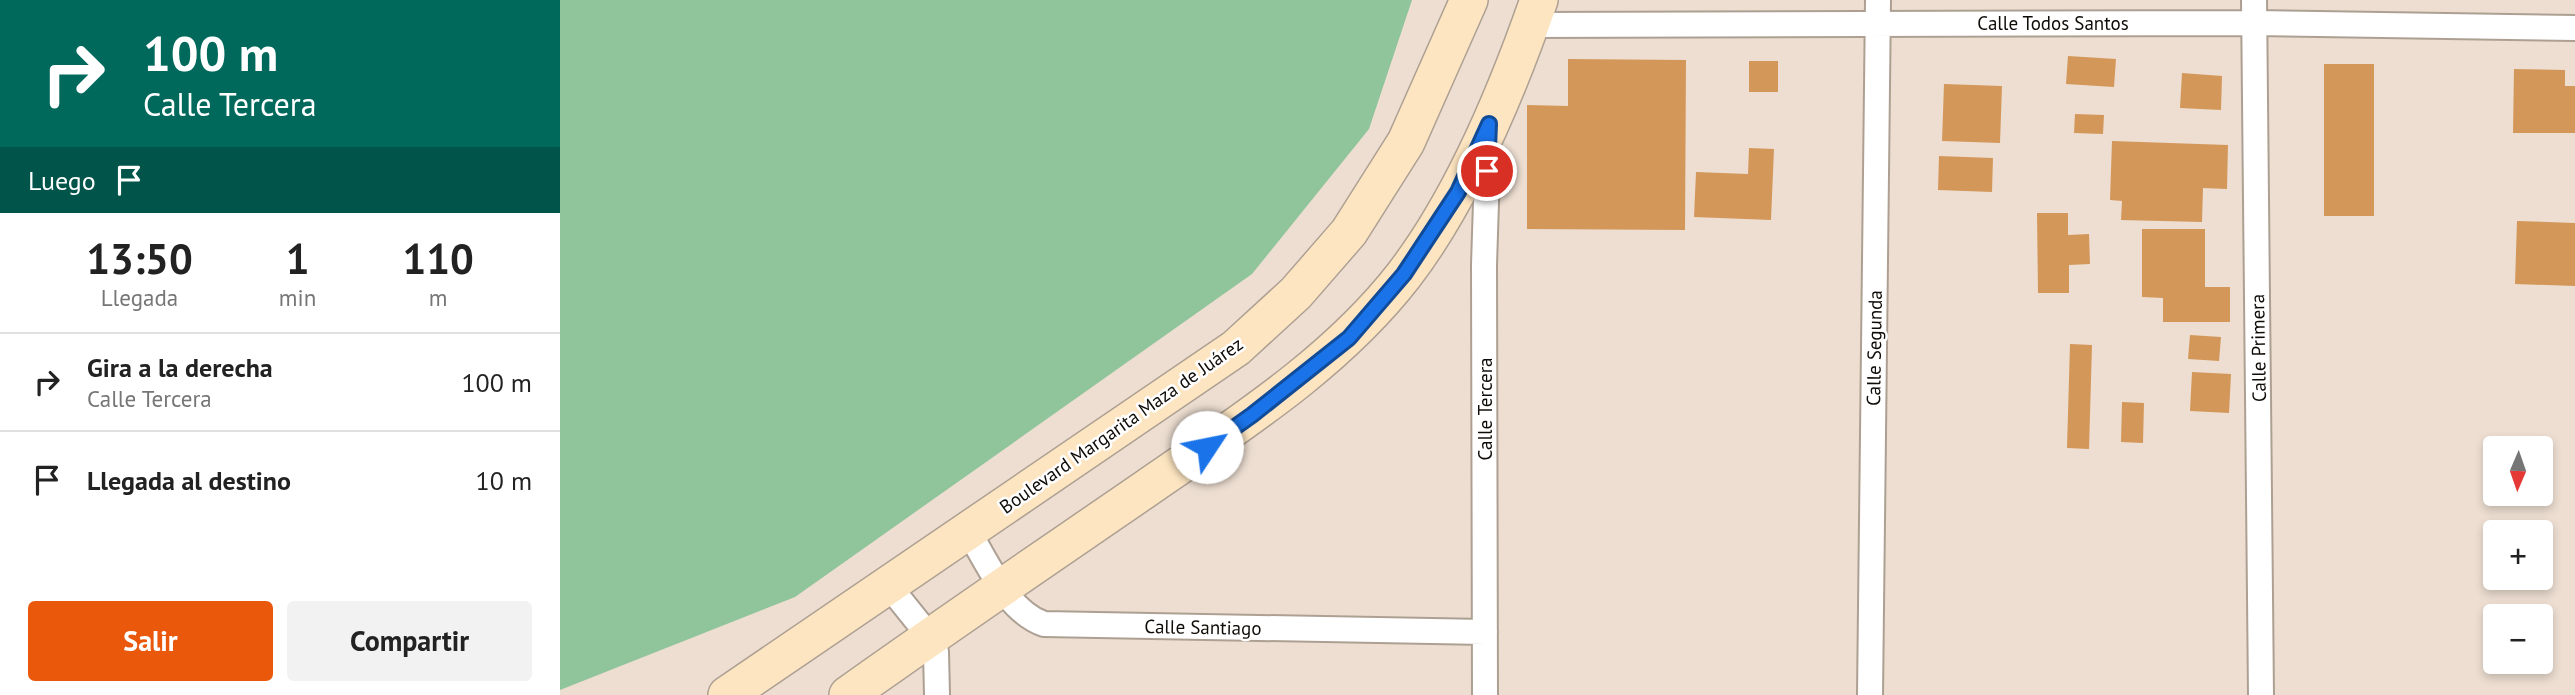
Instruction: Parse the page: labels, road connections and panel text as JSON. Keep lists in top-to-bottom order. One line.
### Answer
{"streets":{"main road":["Boulevard Margarita Maza de Juárez"],"street":["Calle Todos Santos","Calle Segunda","Calle Primera","Calle Tercera","Calle Santiago"]},"crossings":[["Calle Todos Santos","Calle Segunda"],["Calle Todos Santos","Calle Primera"],["Calle Tercera","Calle Santiago"],["Boulevard Margarita Maza de Juárez","Calle Santiago"]],"north":"bottom","page":{"turn":["100 m","Calle Tercera"],"then":"Luego","eta":["13:50","Llegada","1","min","110","m"],"list":[{"name":"Gira a la derecha","note":"Calle Tercera","value":"100 m"},{"name":"Llegada al destino","value":"10 m"}],"map_buttons":["+","−"],"buttons":["Salir","Compartir"]}}
